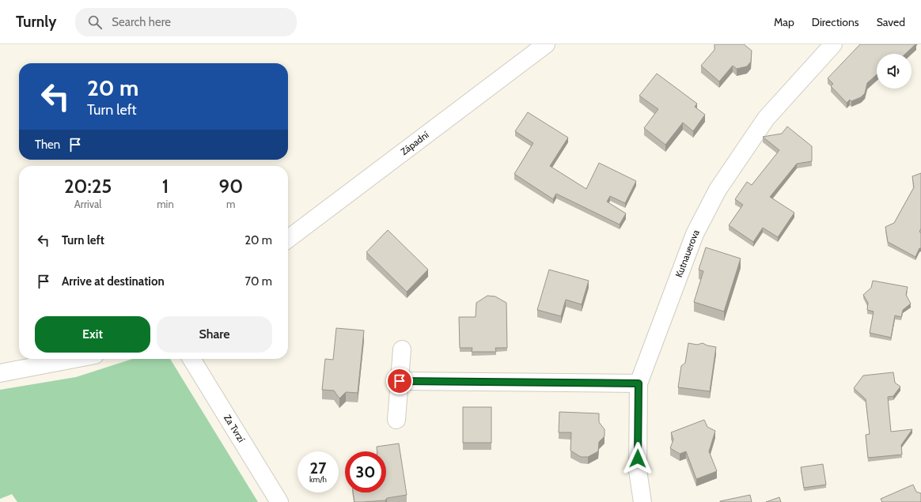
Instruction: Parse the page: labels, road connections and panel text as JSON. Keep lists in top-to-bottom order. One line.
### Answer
{"streets":{"street":["Západní","Kutnauerova","Za Tvrzí"]},"page":{"header":"Turnly","search":"Search here","nav":["Map","Directions","Saved"],"turn":["20 m","Turn left"],"then":"Then","eta":["20:25","Arrival","1","min","90","m"],"list":[{"name":"Turn left","value":"20 m"},{"name":"Arrive at destination","value":"70 m"}],"buttons":["Exit","Share"],"speed":"27 km/h","limit":"30"}}
